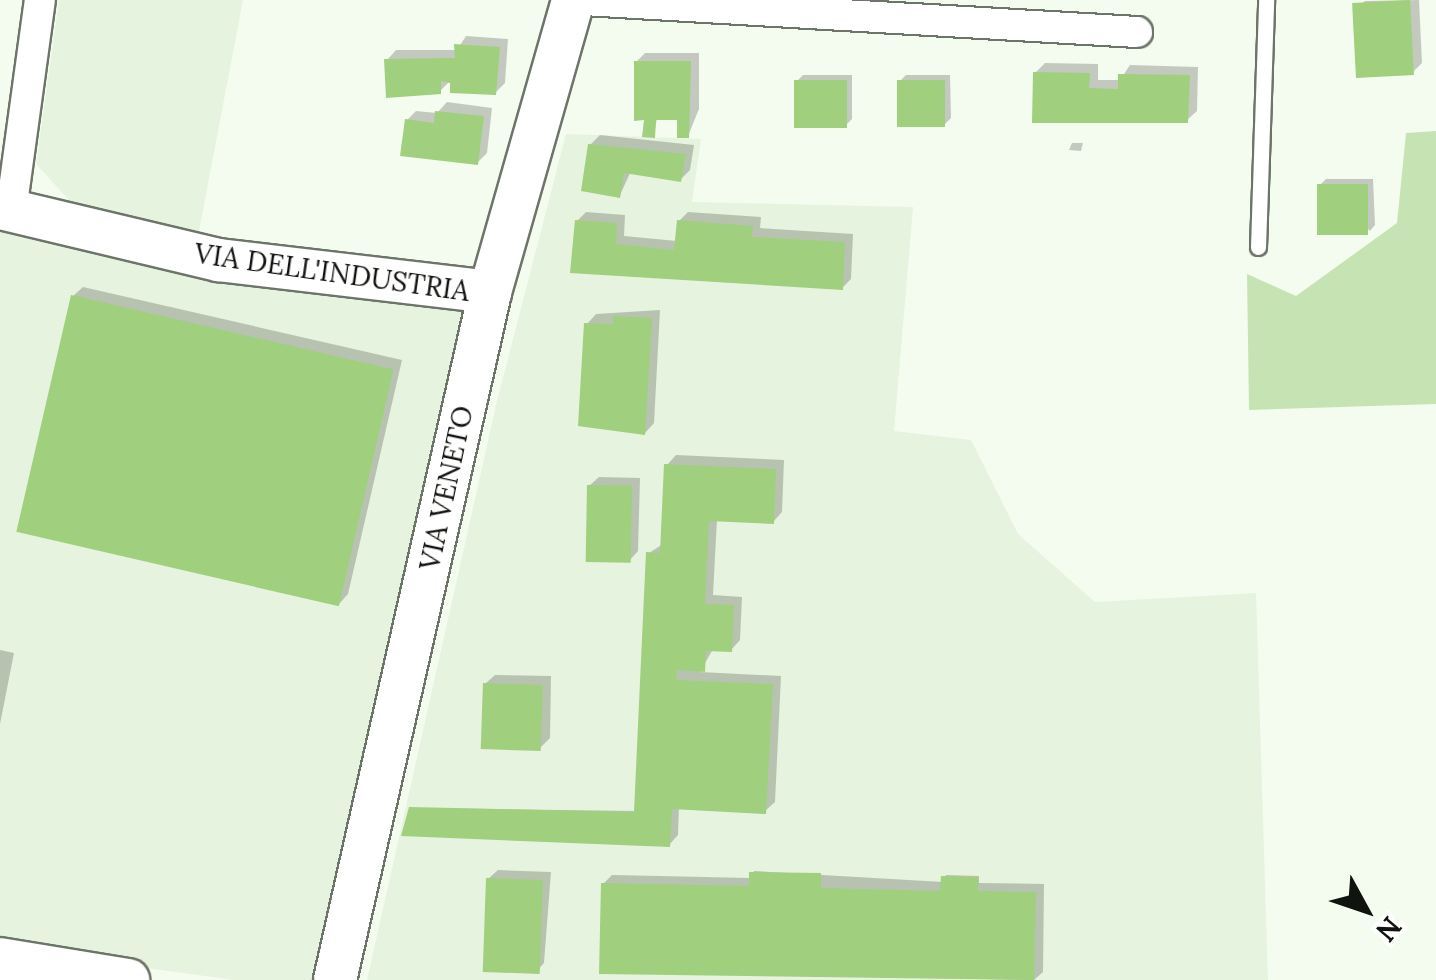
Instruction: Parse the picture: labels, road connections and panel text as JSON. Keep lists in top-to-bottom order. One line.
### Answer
{"streets":{"street":["VIA DELL'INDUSTRIA","VIA VENETO"]},"crossings":[["VIA DELL'INDUSTRIA","VIA VENETO"]],"north":"bottom right"}
